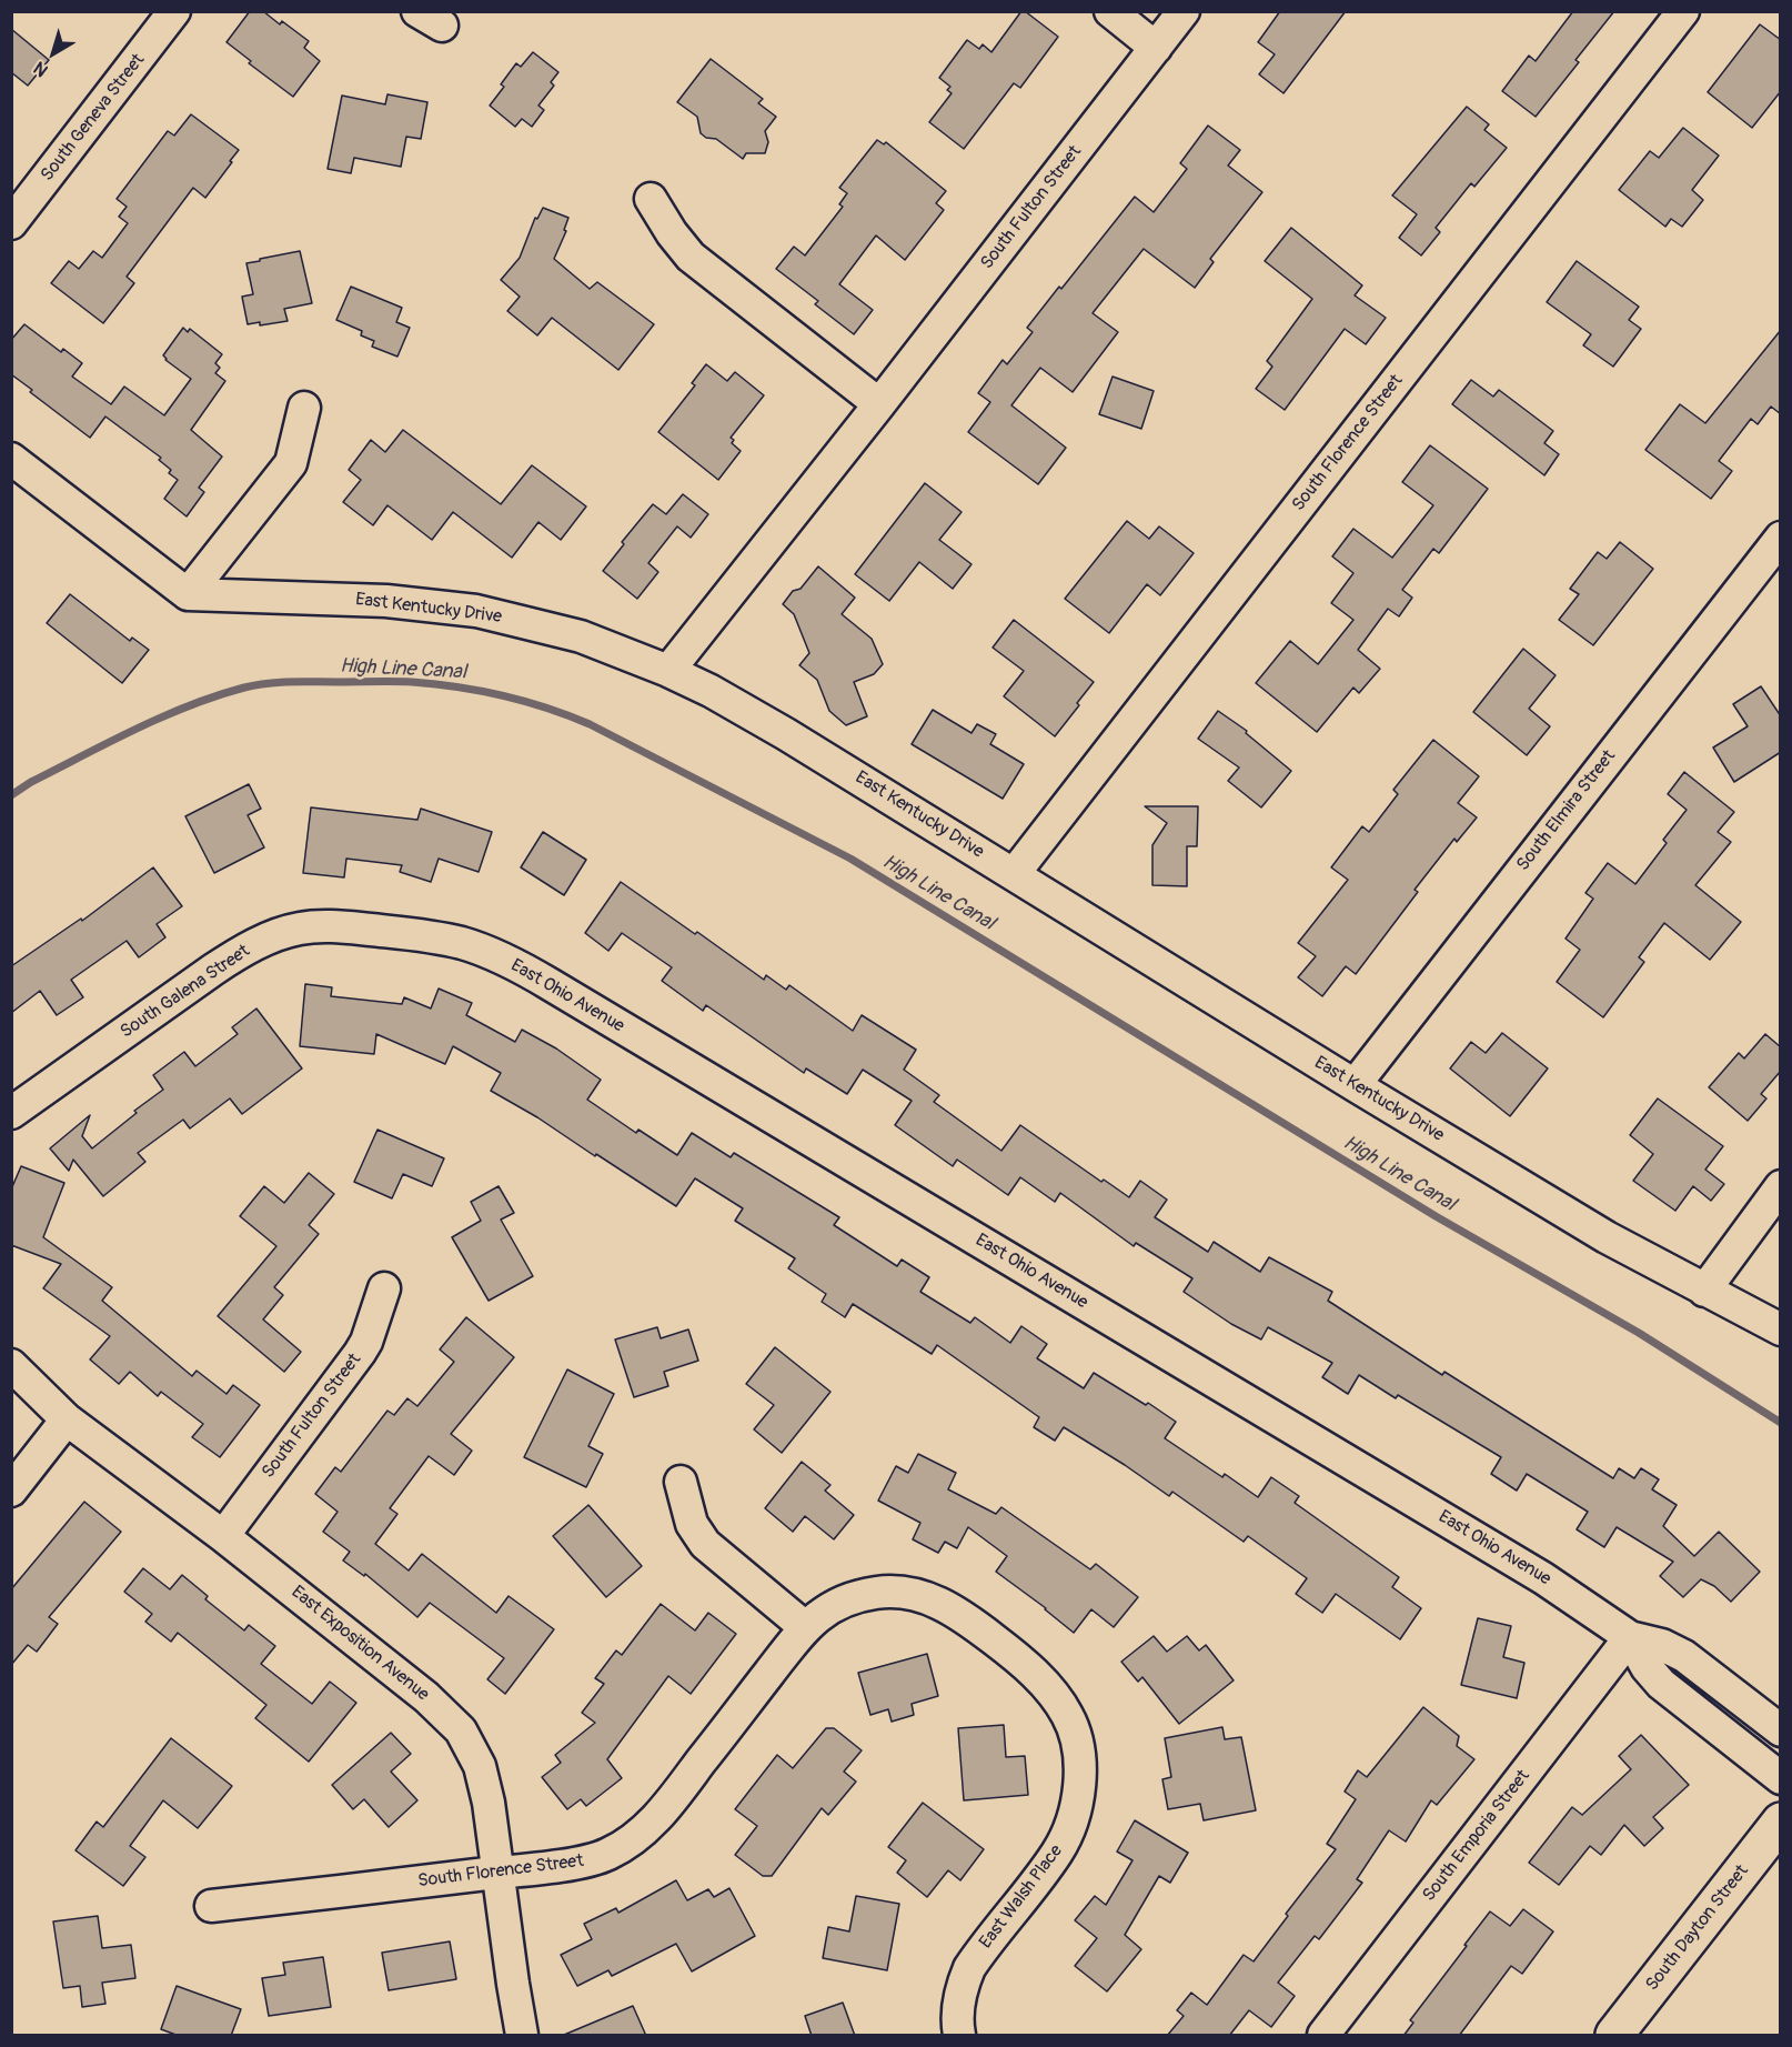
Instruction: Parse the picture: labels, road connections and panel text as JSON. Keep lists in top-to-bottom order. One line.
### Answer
{"streets":{"street":["South Geneva Street","South Fulton Street","South Florence Street","East Kentucky Drive","South Elmira Street","South Galena Street","East Ohio Avenue","East Exposition Avenue","South Emporia Street","East Walsh Place","South Dayton Street"]},"crossings":[["South Fulton Street","East Kentucky Drive"],["South Fulton Street","East Exposition Avenue"],["South Florence Street","East Kentucky Drive"],["South Florence Street","East Exposition Avenue"],["South Florence Street","East Walsh Place"],["East Kentucky Drive","South Elmira Street"],["South Galena Street","East Ohio Avenue"],["East Ohio Avenue","South Emporia Street"]],"water":["High Line Canal"],"north":"bottom left"}
